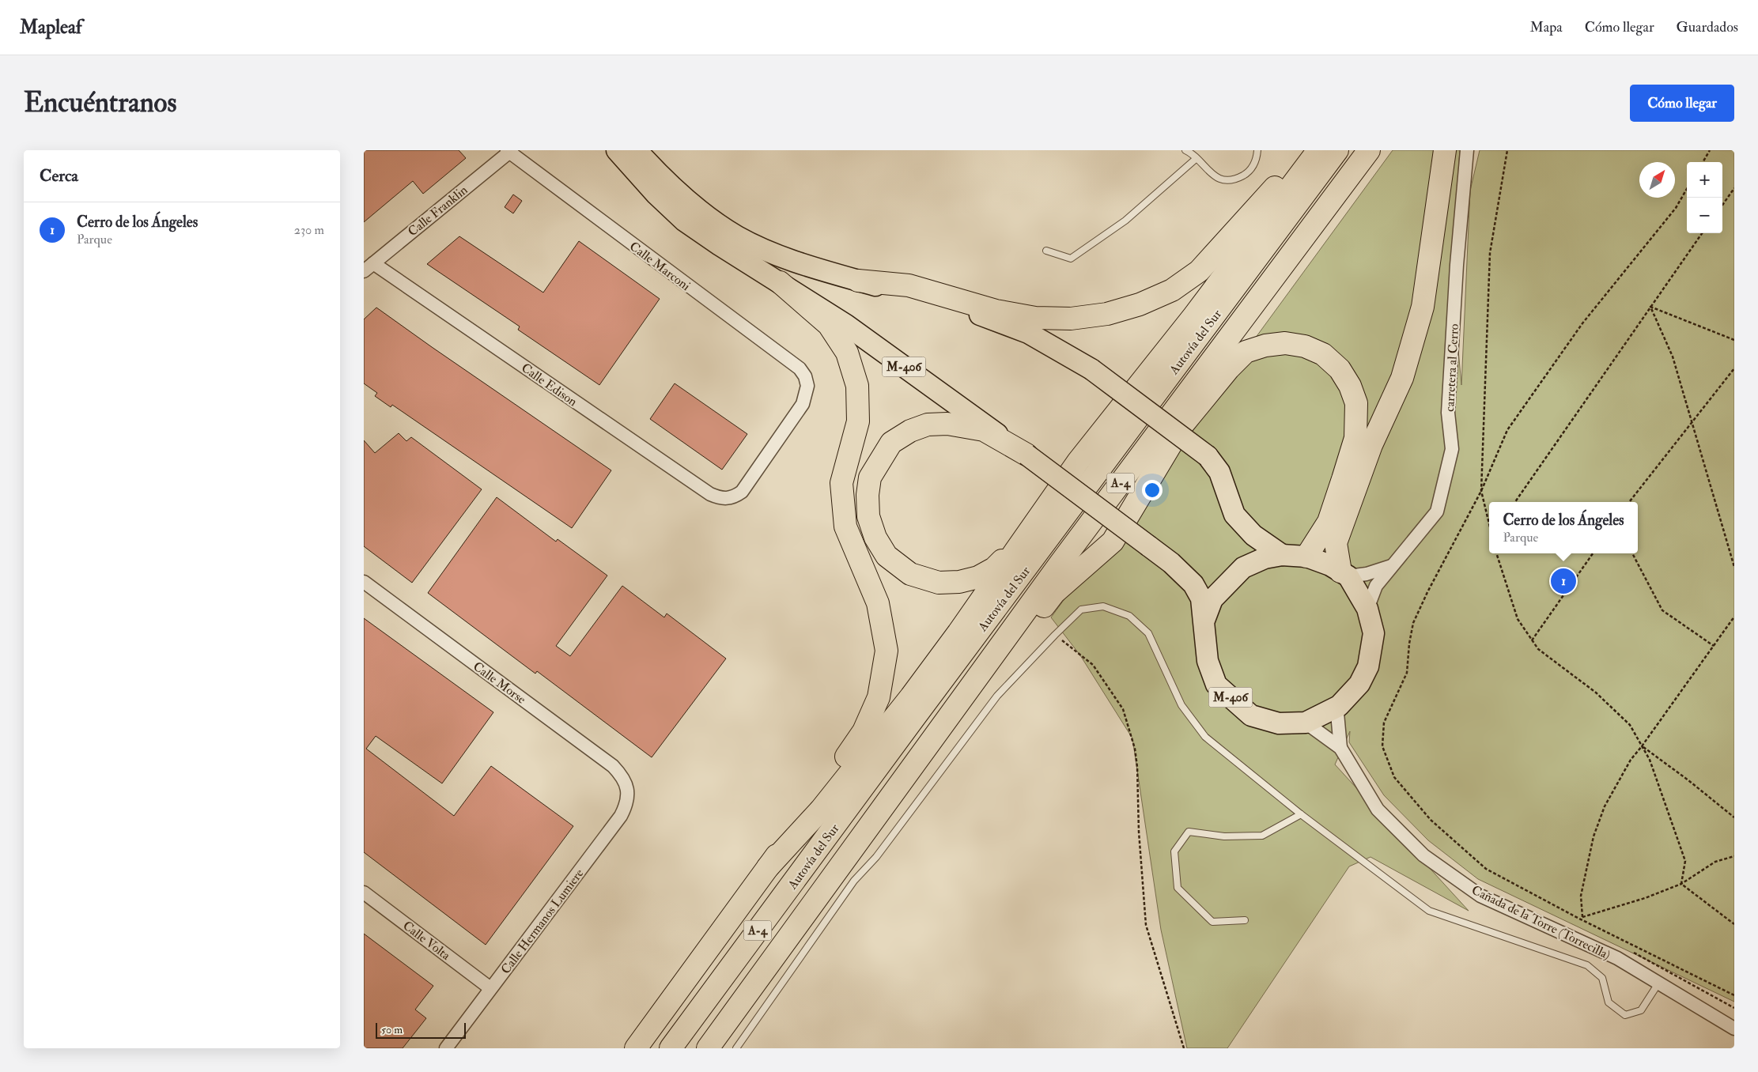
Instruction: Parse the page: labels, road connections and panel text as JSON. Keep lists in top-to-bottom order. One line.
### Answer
{"streets":{"highway":["Autovía del Sur","M-406","A-4"],"street":["Calle Franklin","Calle Marconi","carretera al Cerro","Calle Edison","Calle Morse","Calle Hermanos Lumiere","Cañada de la Torre (Torrecilla)","Calle Volta"]},"crossings":[["Calle Franklin","Calle Marconi"],["Calle Franklin","Calle Edison"],["Calle Marconi","Calle Edison"],["M-406","carretera al Cerro"],["M-406","Cañada de la Torre (Torrecilla)"],["Calle Morse","Calle Hermanos Lumiere"],["Calle Hermanos Lumiere","Calle Volta"]],"scale_bar":"50 m","north":"top right","page":{"header":"Mapleaf","nav":["Mapa","Cómo llegar","Guardados"],"buttons":"Cómo llegar","title":"Encuéntranos","heading":"Cerca","map_buttons":["+","−"],"list":[{"mark":"1","name":"Cerro de los Ángeles","note":"Parque","value":"230 m"}],"popup":["Cerro de los Ángeles","Parque"],"pins":"1","scale":"50 m"}}
